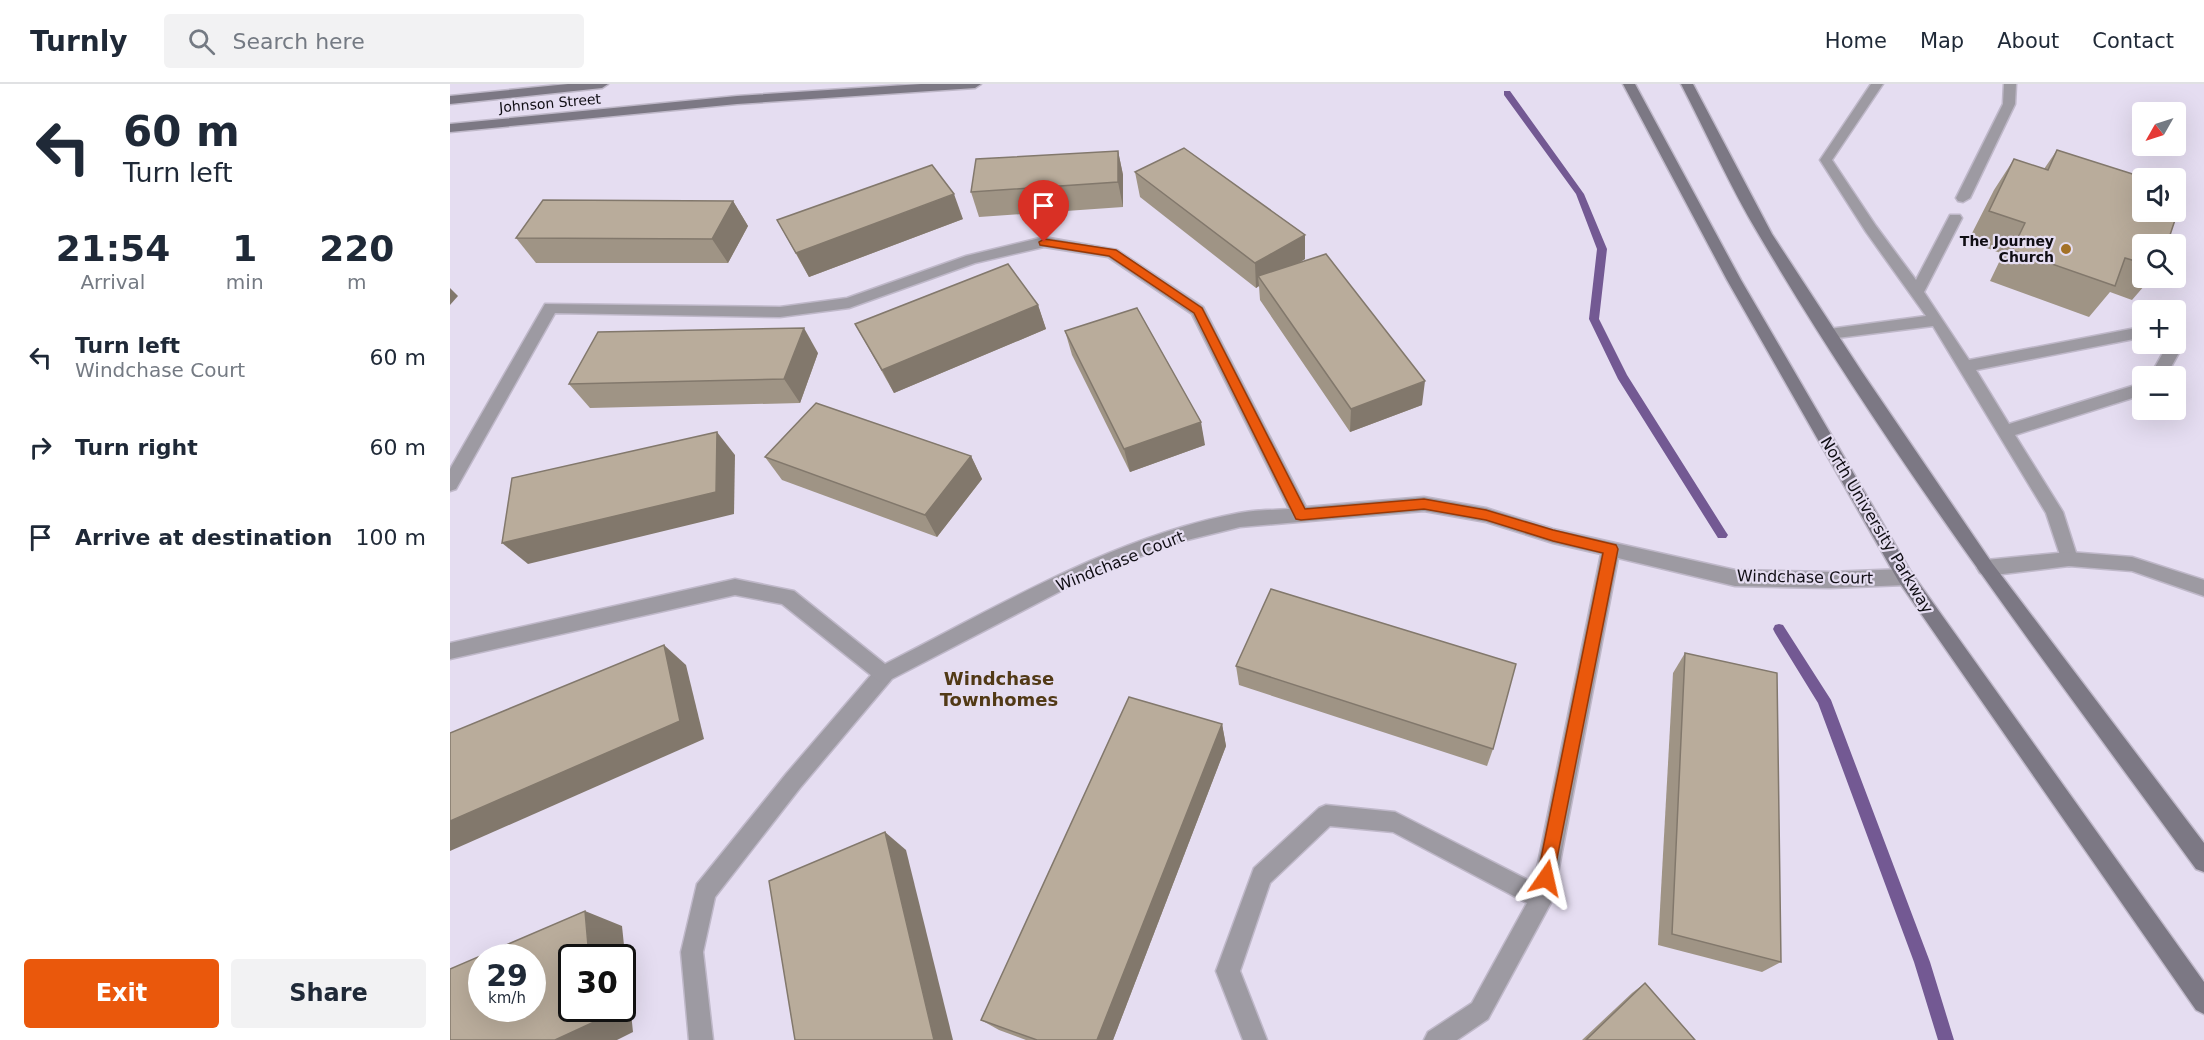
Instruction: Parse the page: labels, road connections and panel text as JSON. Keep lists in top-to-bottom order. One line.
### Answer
{"streets":{"main road":["Johnson Street","North University Parkway"],"street":["Windchase Court"]},"crossings":[["North University Parkway","Windchase Court"]],"districts":["Windchase Townhomes"],"places":["The Journey Church"],"north":"bottom left","page":{"header":"Turnly","search":"Search here","nav":["Home","Map","About","Contact"],"turn":["60 m","Turn left"],"map_buttons":["+","−"],"eta":["21:54","Arrival","1","min","220","m"],"list":[{"name":"Turn left","note":"Windchase Court","value":"60 m"},{"name":"Turn right","value":"60 m"},{"name":"Arrive at destination","value":"100 m"}],"speed":"29 km/h","limit":"30","buttons":["Exit","Share"]}}
